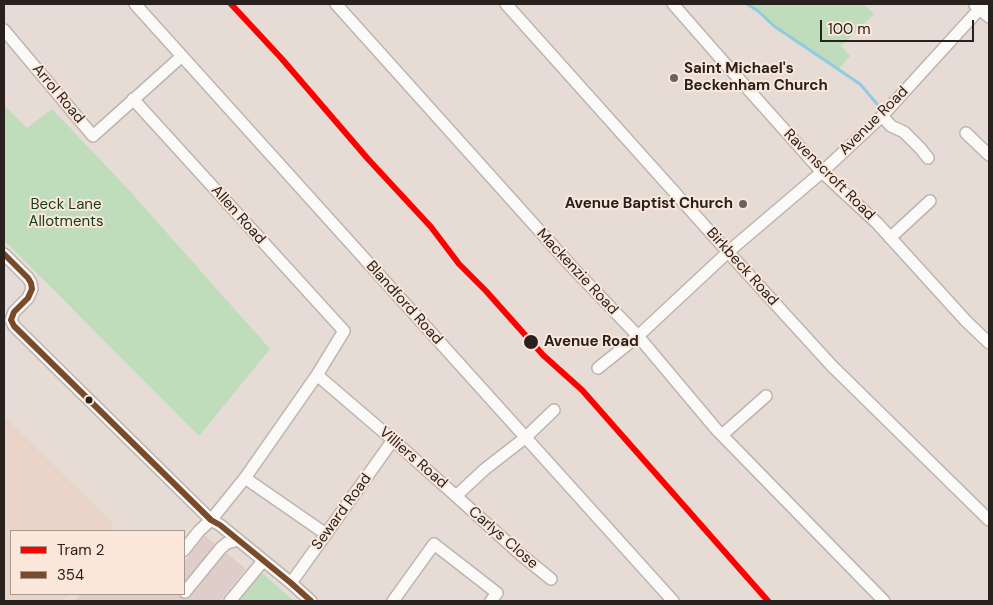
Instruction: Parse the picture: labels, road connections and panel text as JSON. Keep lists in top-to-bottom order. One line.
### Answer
{"streets":{"street":["Arrol Road","Avenue Road","Ravenscroft Road","Allen Road","Birkbeck Road","Mackenzie Road","Blandford Road","Villiers Road","Seward Road","Carlys Close"]},"crossings":[["Arrol Road","Allen Road"],["Arrol Road","Blandford Road"],["Avenue Road","Ravenscroft Road"],["Avenue Road","Birkbeck Road"],["Avenue Road","Mackenzie Road"],["Allen Road","Villiers Road"],["Blandford Road","Villiers Road"],["Villiers Road","Seward Road"],["Villiers Road","Carlys Close"]],"parks":["Beck Lane Allotments"],"places":["Saint Michael's Beckenham Church","Avenue Baptist Church","Avenue Road"],"lines":["tram line 2","transit line 354"],"legend":["Tram 2","354"],"scale_bar":"100 m"}
